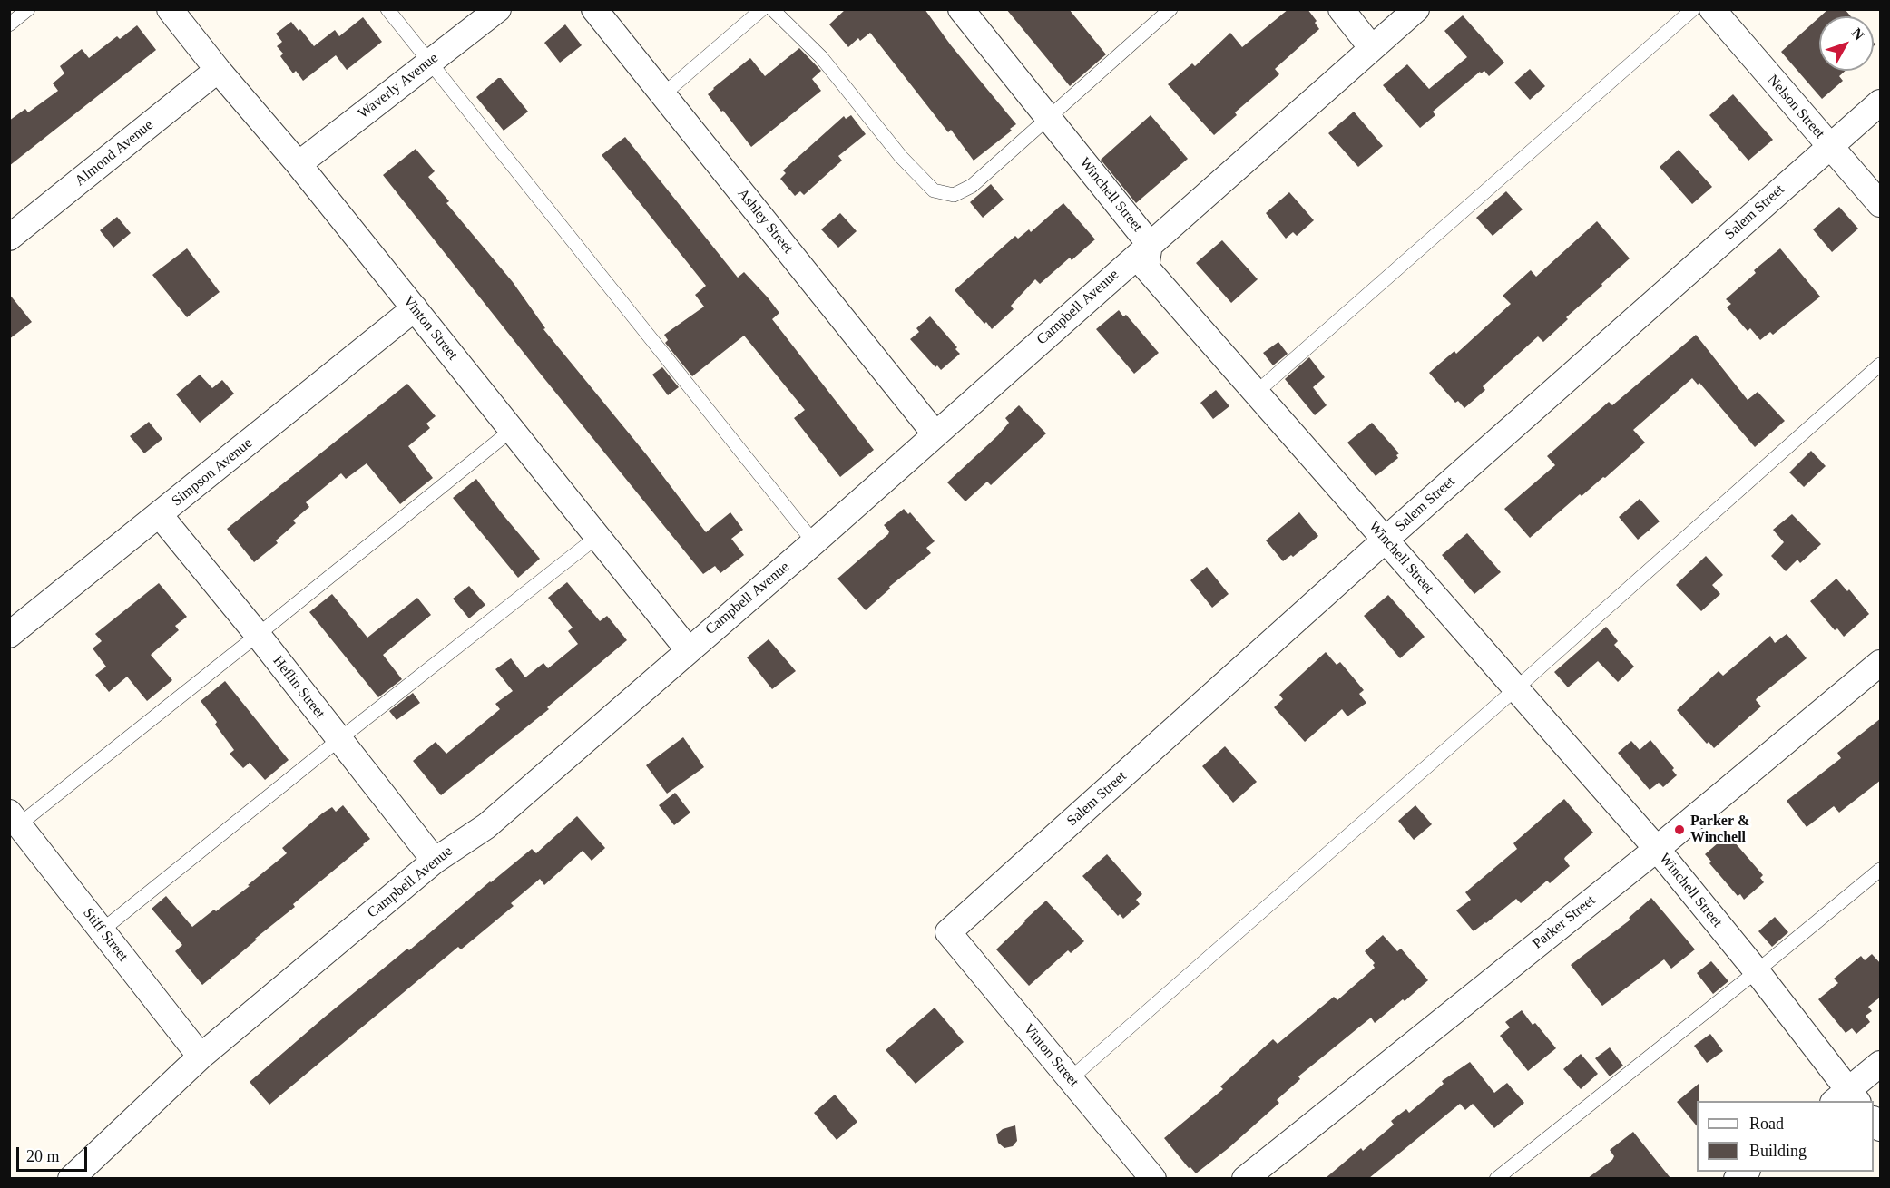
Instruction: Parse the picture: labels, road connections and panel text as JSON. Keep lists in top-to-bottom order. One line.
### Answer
{"streets":{"street":["Waverly Avenue","Nelson Street","Almond Avenue","Winchell Street","Salem Street","Ashley Street","Campbell Avenue","Vinton Street","Simpson Avenue","Heflin Street","Parker Street","Stiff Street"]},"crossings":[["Waverly Avenue","Vinton Street"],["Nelson Street","Salem Street"],["Almond Avenue","Vinton Street"],["Winchell Street","Salem Street"],["Winchell Street","Campbell Avenue"],["Winchell Street","Parker Street"],["Salem Street","Vinton Street"],["Ashley Street","Campbell Avenue"],["Campbell Avenue","Vinton Street"],["Campbell Avenue","Heflin Street"],["Campbell Avenue","Stiff Street"],["Vinton Street","Simpson Avenue"],["Simpson Avenue","Heflin Street"]],"places":["Parker & Winchell"],"legend":["Road","Building"],"scale_bar":"20 m","north":"top right"}
